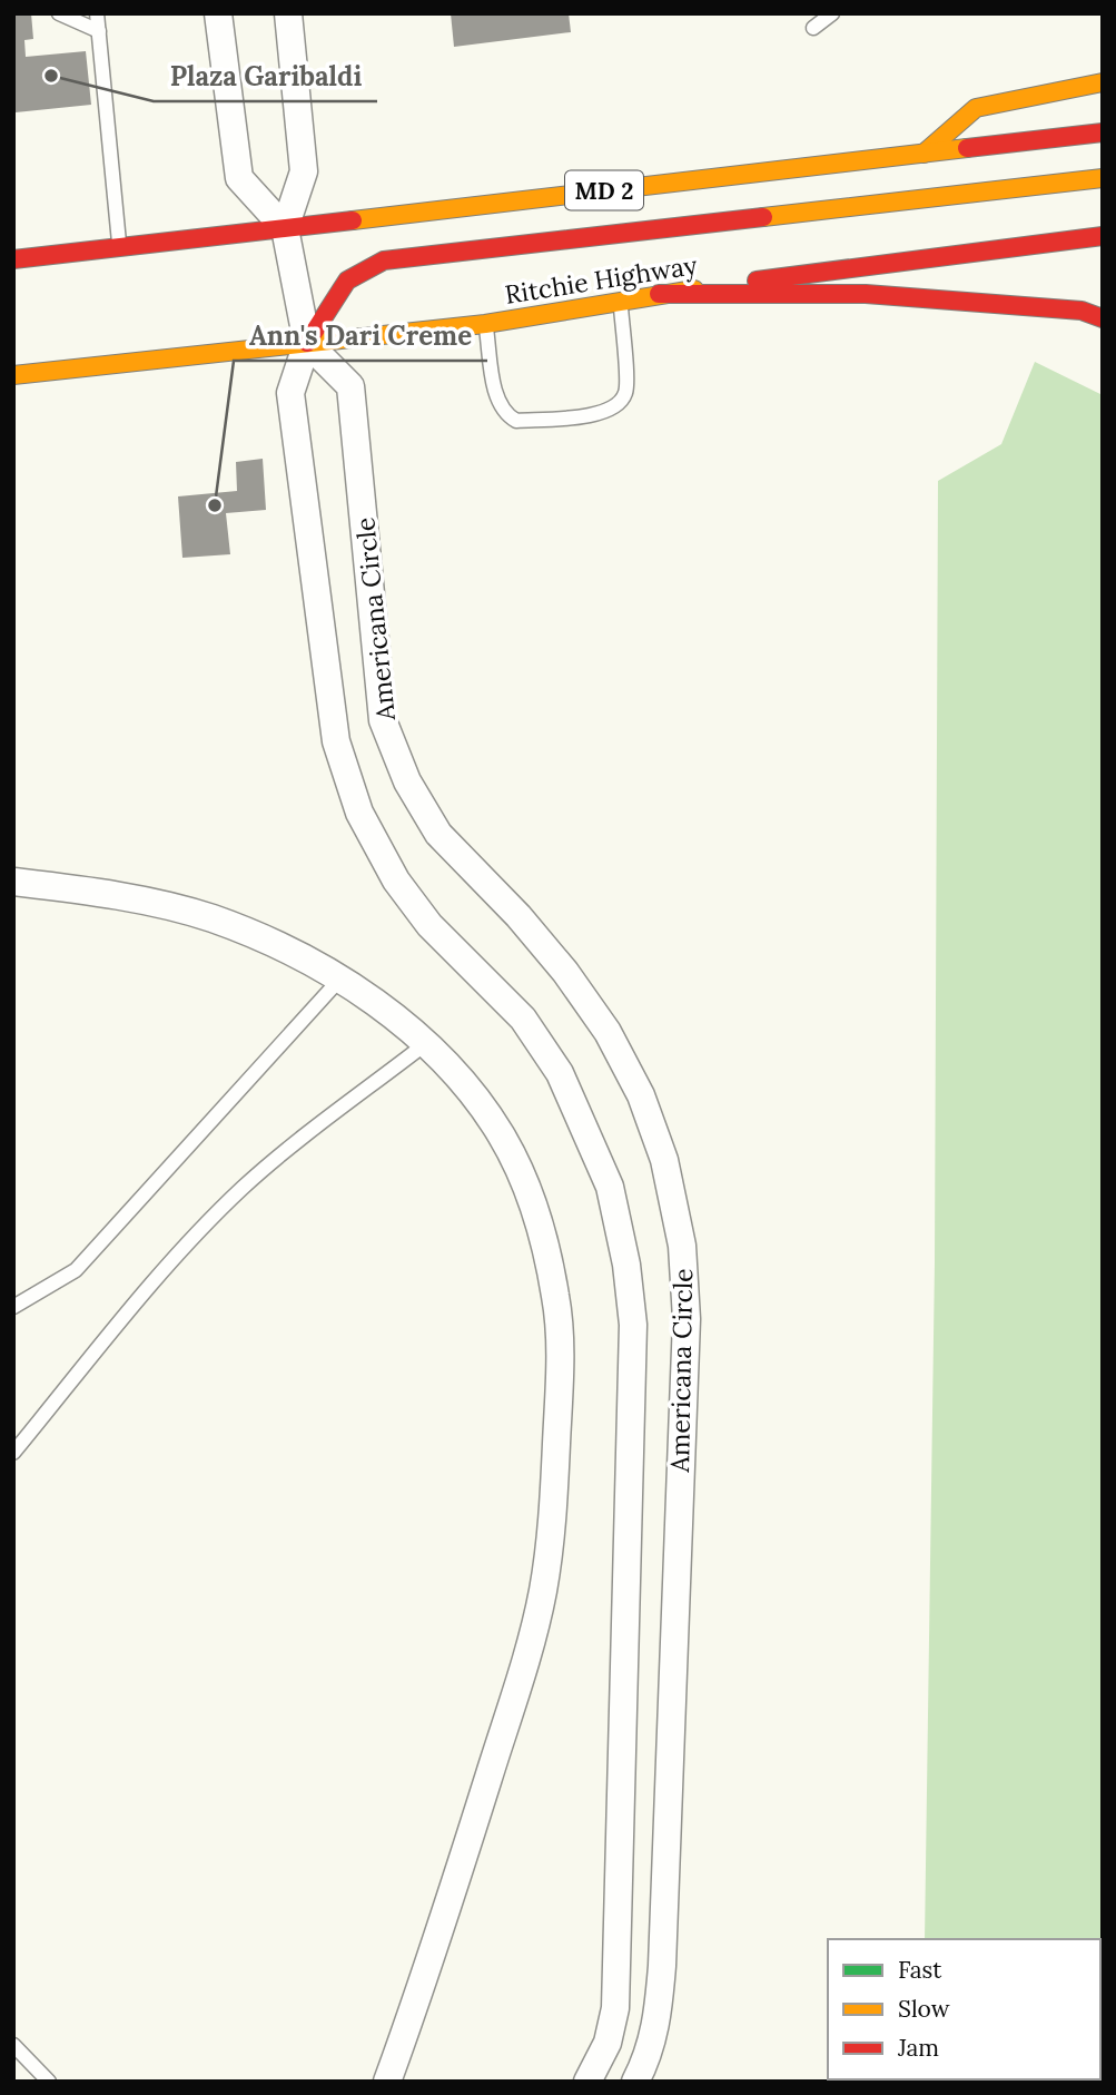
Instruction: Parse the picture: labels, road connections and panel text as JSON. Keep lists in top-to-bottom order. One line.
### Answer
{"streets":{"main road":["MD 2","Ritchie Highway"],"street":["Americana Circle"]},"crossings":[["MD 2","Americana Circle"],["Ritchie Highway","Americana Circle"]],"places":["Plaza Garibaldi","Ann's Dari Creme"],"legend":["Fast","Slow","Jam"]}
